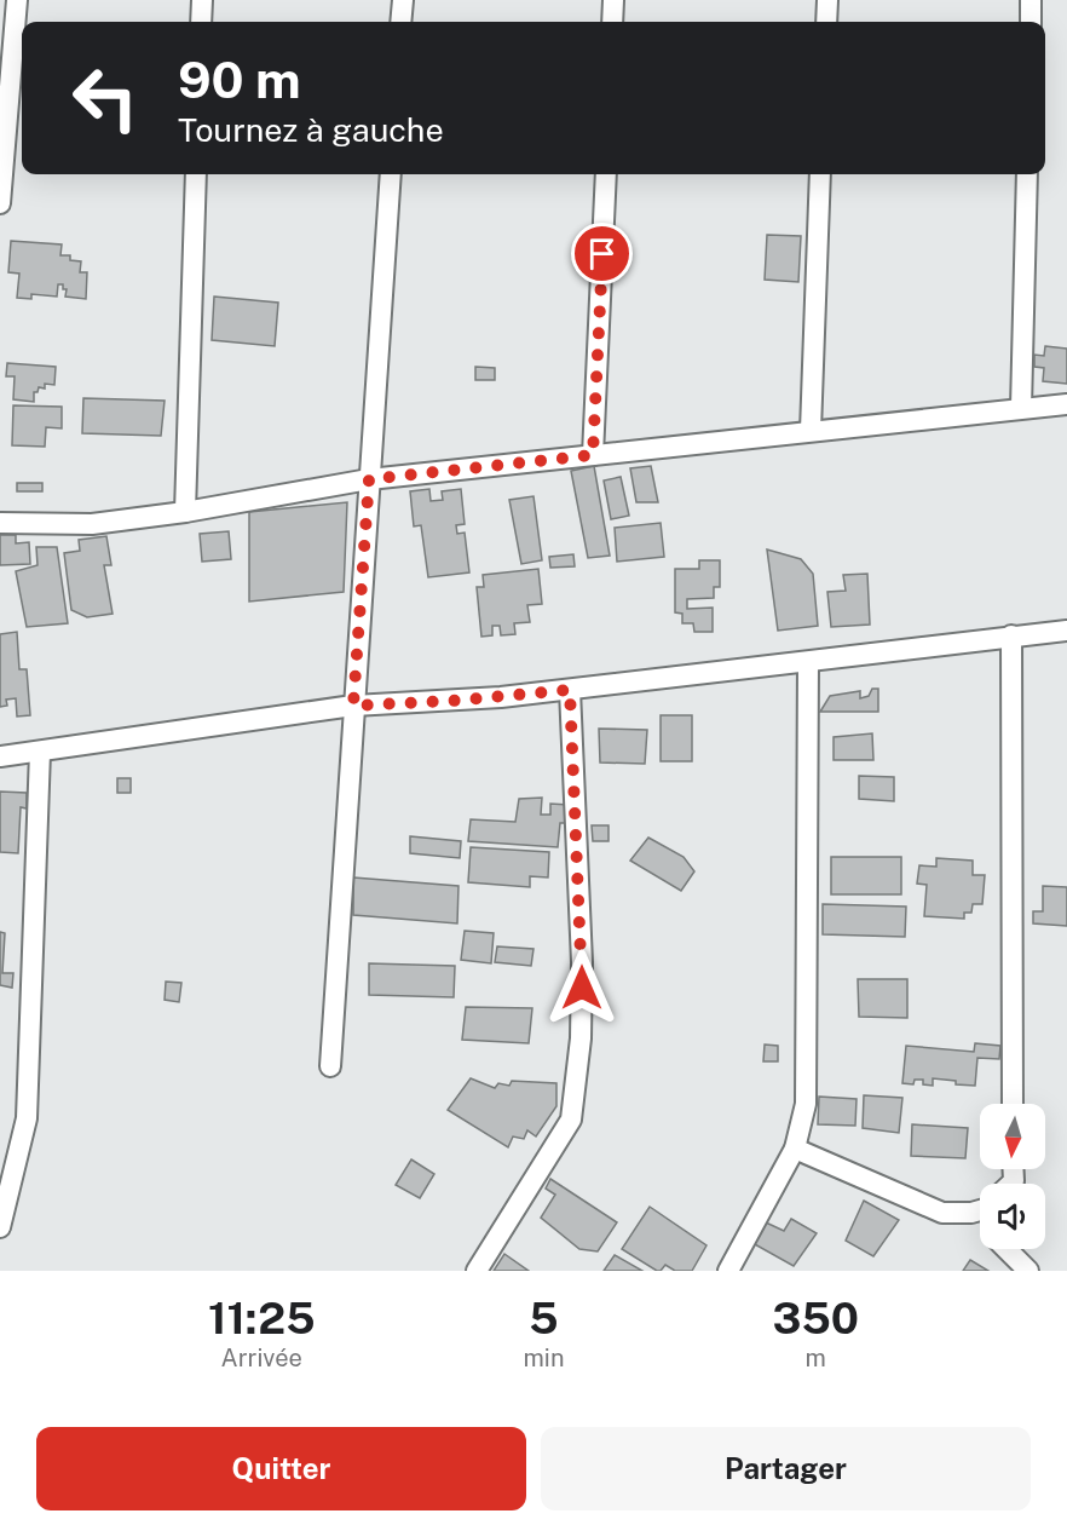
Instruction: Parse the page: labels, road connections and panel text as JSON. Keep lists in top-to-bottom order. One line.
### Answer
{"north":"bottom","page":{"turn":["90 m","Tournez à gauche"],"eta":["11:25","Arrivée","5","min","350","m"],"buttons":["Quitter","Partager"]}}
